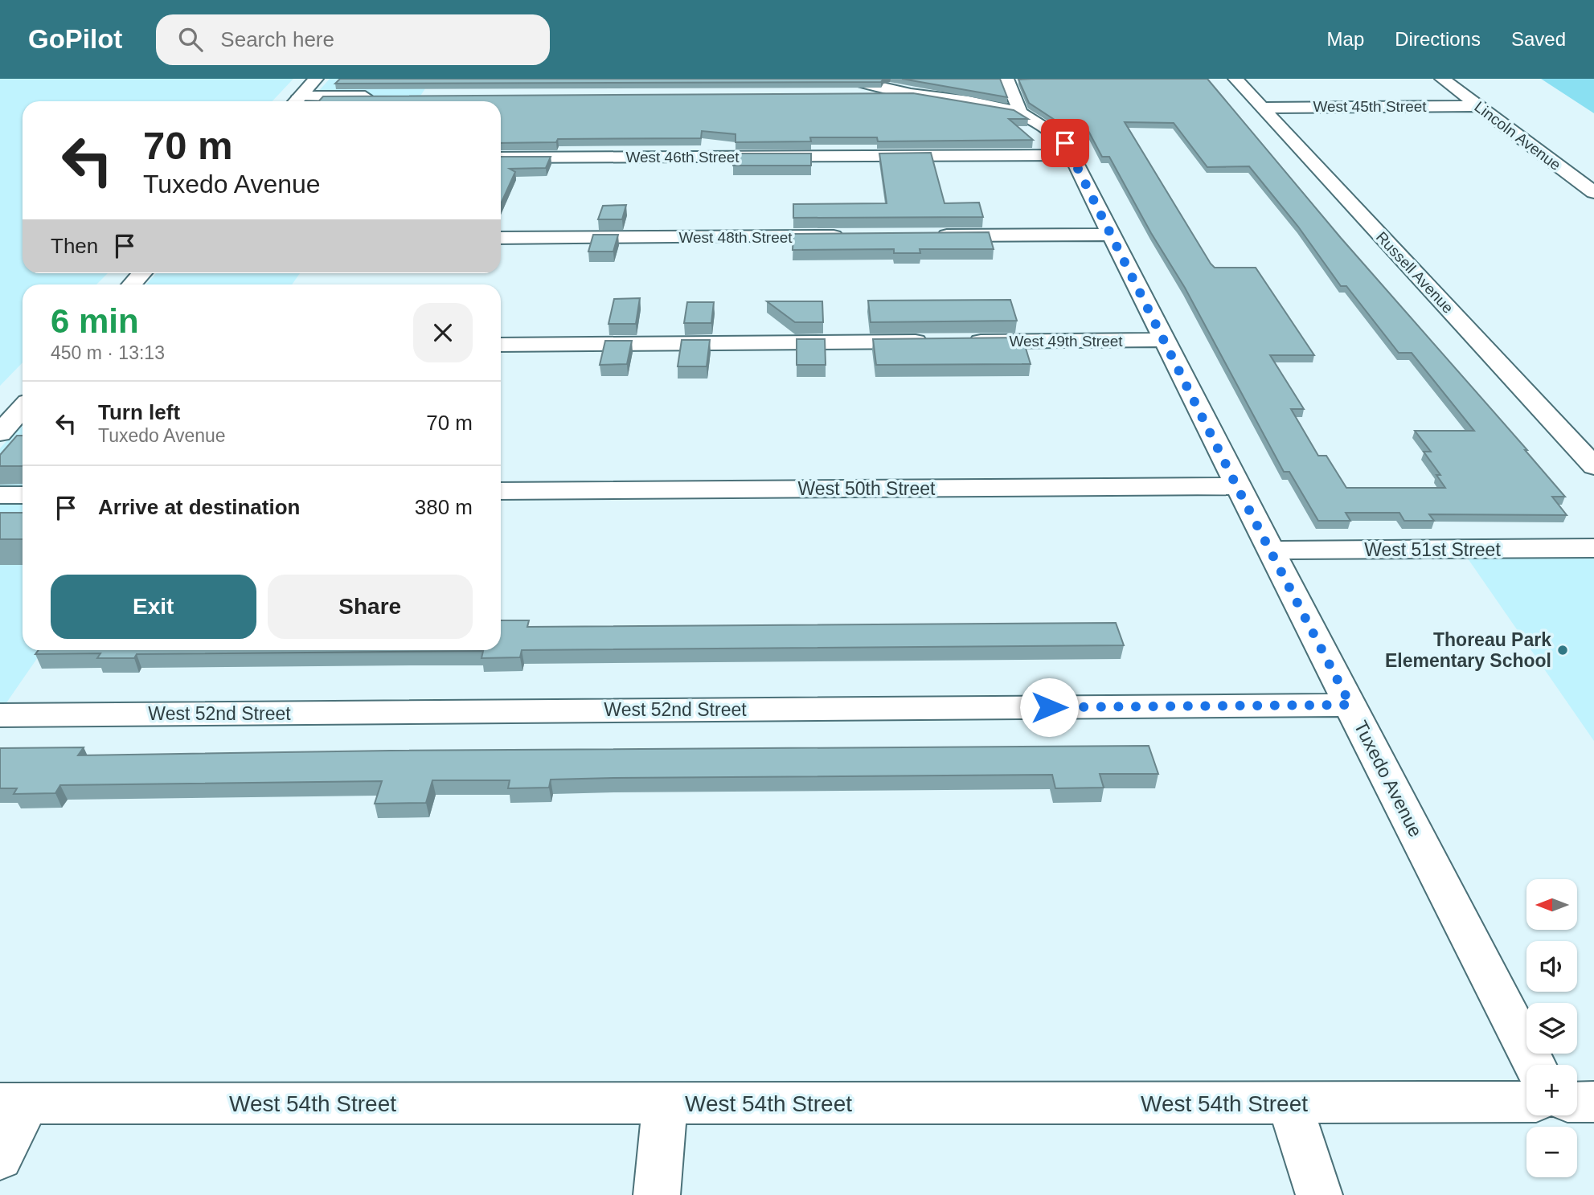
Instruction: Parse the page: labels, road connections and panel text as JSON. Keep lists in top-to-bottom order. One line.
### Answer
{"streets":{"street":["West 45th Street","Lincoln Avenue","West 46th Street","West 48th Street","Russell Avenue","West 49th Street","West 50th Street","West 51st Street","West 52nd Street","Tuxedo Avenue","West 54th Street"]},"crossings":[["West 45th Street","Lincoln Avenue"],["West 45th Street","Russell Avenue"],["West 46th Street","Tuxedo Avenue"],["West 49th Street","Tuxedo Avenue"],["West 50th Street","Tuxedo Avenue"],["West 51st Street","Tuxedo Avenue"],["West 52nd Street","Tuxedo Avenue"]],"places":["Thoreau Park Elementary School"],"north":"left","page":{"header":"GoPilot","search":"Search here","nav":["Map","Directions","Saved"],"turn":["70 m","Tuxedo Avenue"],"then":"Then","heading":["6 min","450 m · 13:13"],"list":[{"name":"Turn left","note":"Tuxedo Avenue","value":"70 m"},{"name":"Arrive at destination","value":"380 m"}],"buttons":["Exit","Share"],"map_buttons":["+","−"]}}
